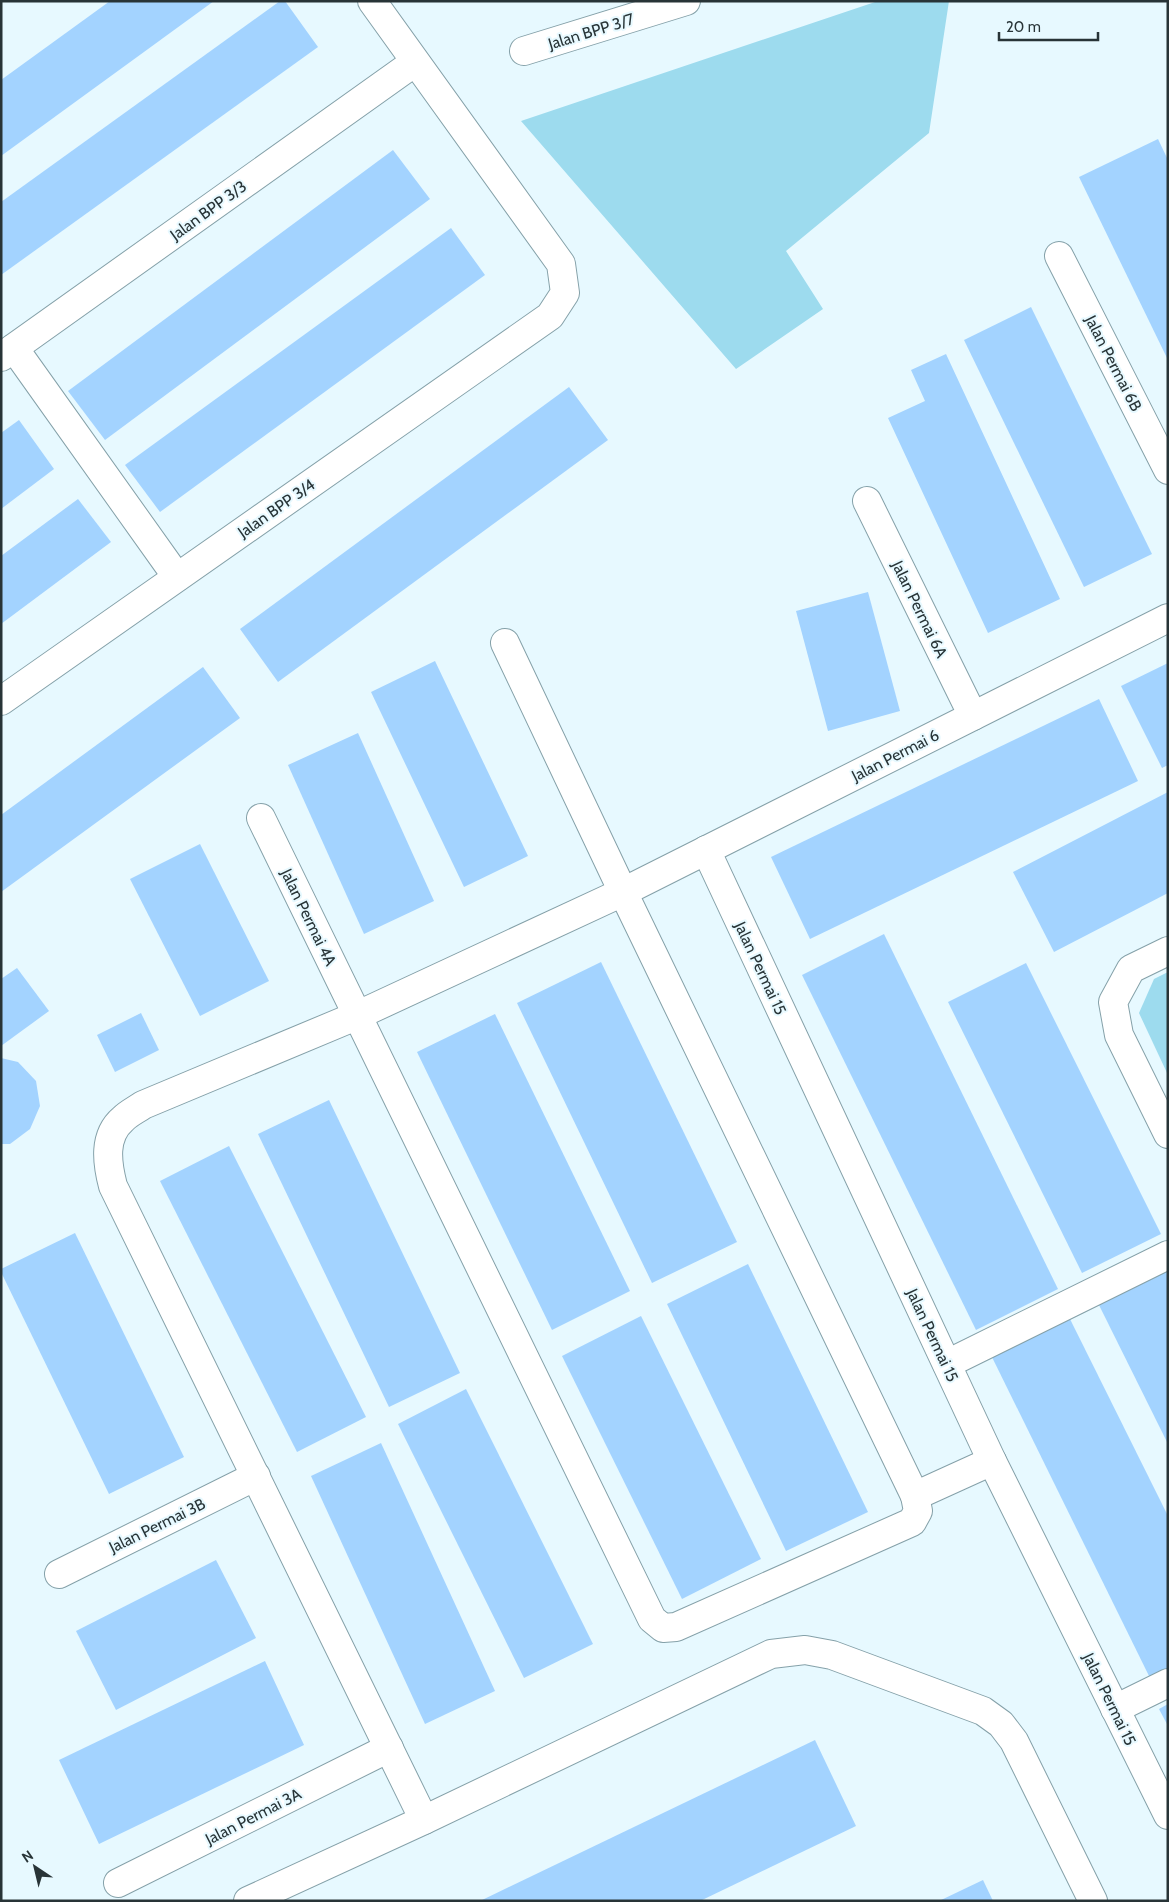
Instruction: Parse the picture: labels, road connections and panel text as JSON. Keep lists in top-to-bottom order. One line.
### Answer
{"streets":{"street":["Jalan BPP 3/7","Jalan BPP 3/3","Jalan Permai 6B","Jalan BPP 3/4","Jalan Permai 6A","Jalan Permai 6","Jalan Permai 4A","Jalan Permai 15","Jalan Permai 3B","Jalan Permai 3A"]},"crossings":[["Jalan BPP 3/3","Jalan BPP 3/4"],["Jalan Permai 6A","Jalan Permai 6"],["Jalan Permai 6","Jalan Permai 4A"],["Jalan Permai 6","Jalan Permai 15"],["Jalan Permai 6","Jalan Permai 3B"],["Jalan Permai 6","Jalan Permai 3A"]],"scale_bar":"20 m","north":"top left"}
